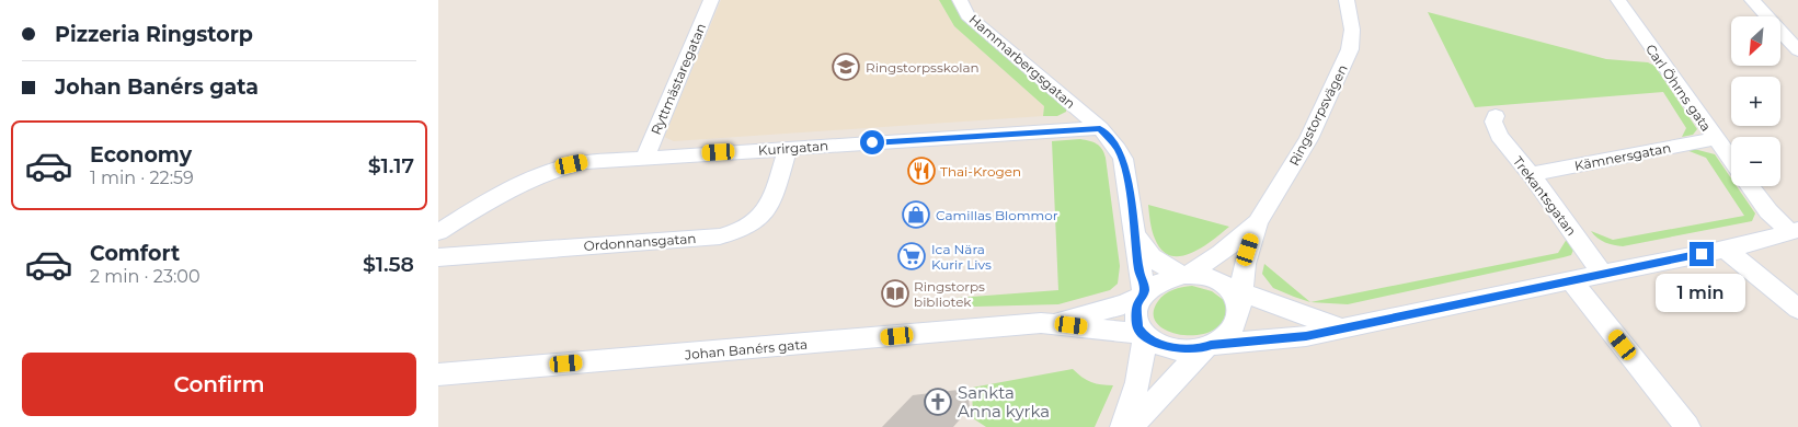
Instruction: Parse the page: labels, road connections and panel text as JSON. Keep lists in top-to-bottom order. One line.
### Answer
{"streets":{"street":["Hammarbergsgatan","Ryttmästaregatan","Carl Öhrns gata","Ringstorpsvägen","Kurirgatan","Kämnersgatan","Trekantsgatan","Ordonnansgatan","Johan Banérs gata"]},"crossings":[["Hammarbergsgatan","Ringstorpsvägen"],["Hammarbergsgatan","Kurirgatan"],["Hammarbergsgatan","Johan Banérs gata"],["Ryttmästaregatan","Kurirgatan"],["Carl Öhrns gata","Kämnersgatan"],["Ringstorpsvägen","Johan Banérs gata"],["Kurirgatan","Ordonnansgatan"],["Kämnersgatan","Trekantsgatan"]],"places":{"school or university":["Ringstorpsskolan"],"restaurant":["Thai-Krogen"],"shop":["Camillas Blommor"],"supermarket":["Ica Nära Kurir Livs"],"library":["Ringstorps bibliotek"],"church":["Sankta Anna kyrka"]},"north":"bottom left","page":{"banner":["Pizzeria Ringstorp","Johan Banérs gata"],"map_buttons":["+","−"],"list":[{"name":"Economy","note":"1 min · 22:59","value":"$1.17"},{"name":"Comfort","note":"2 min · 23:00","value":"$1.58"}],"bubble":"1 min","buttons":"Confirm"}}
